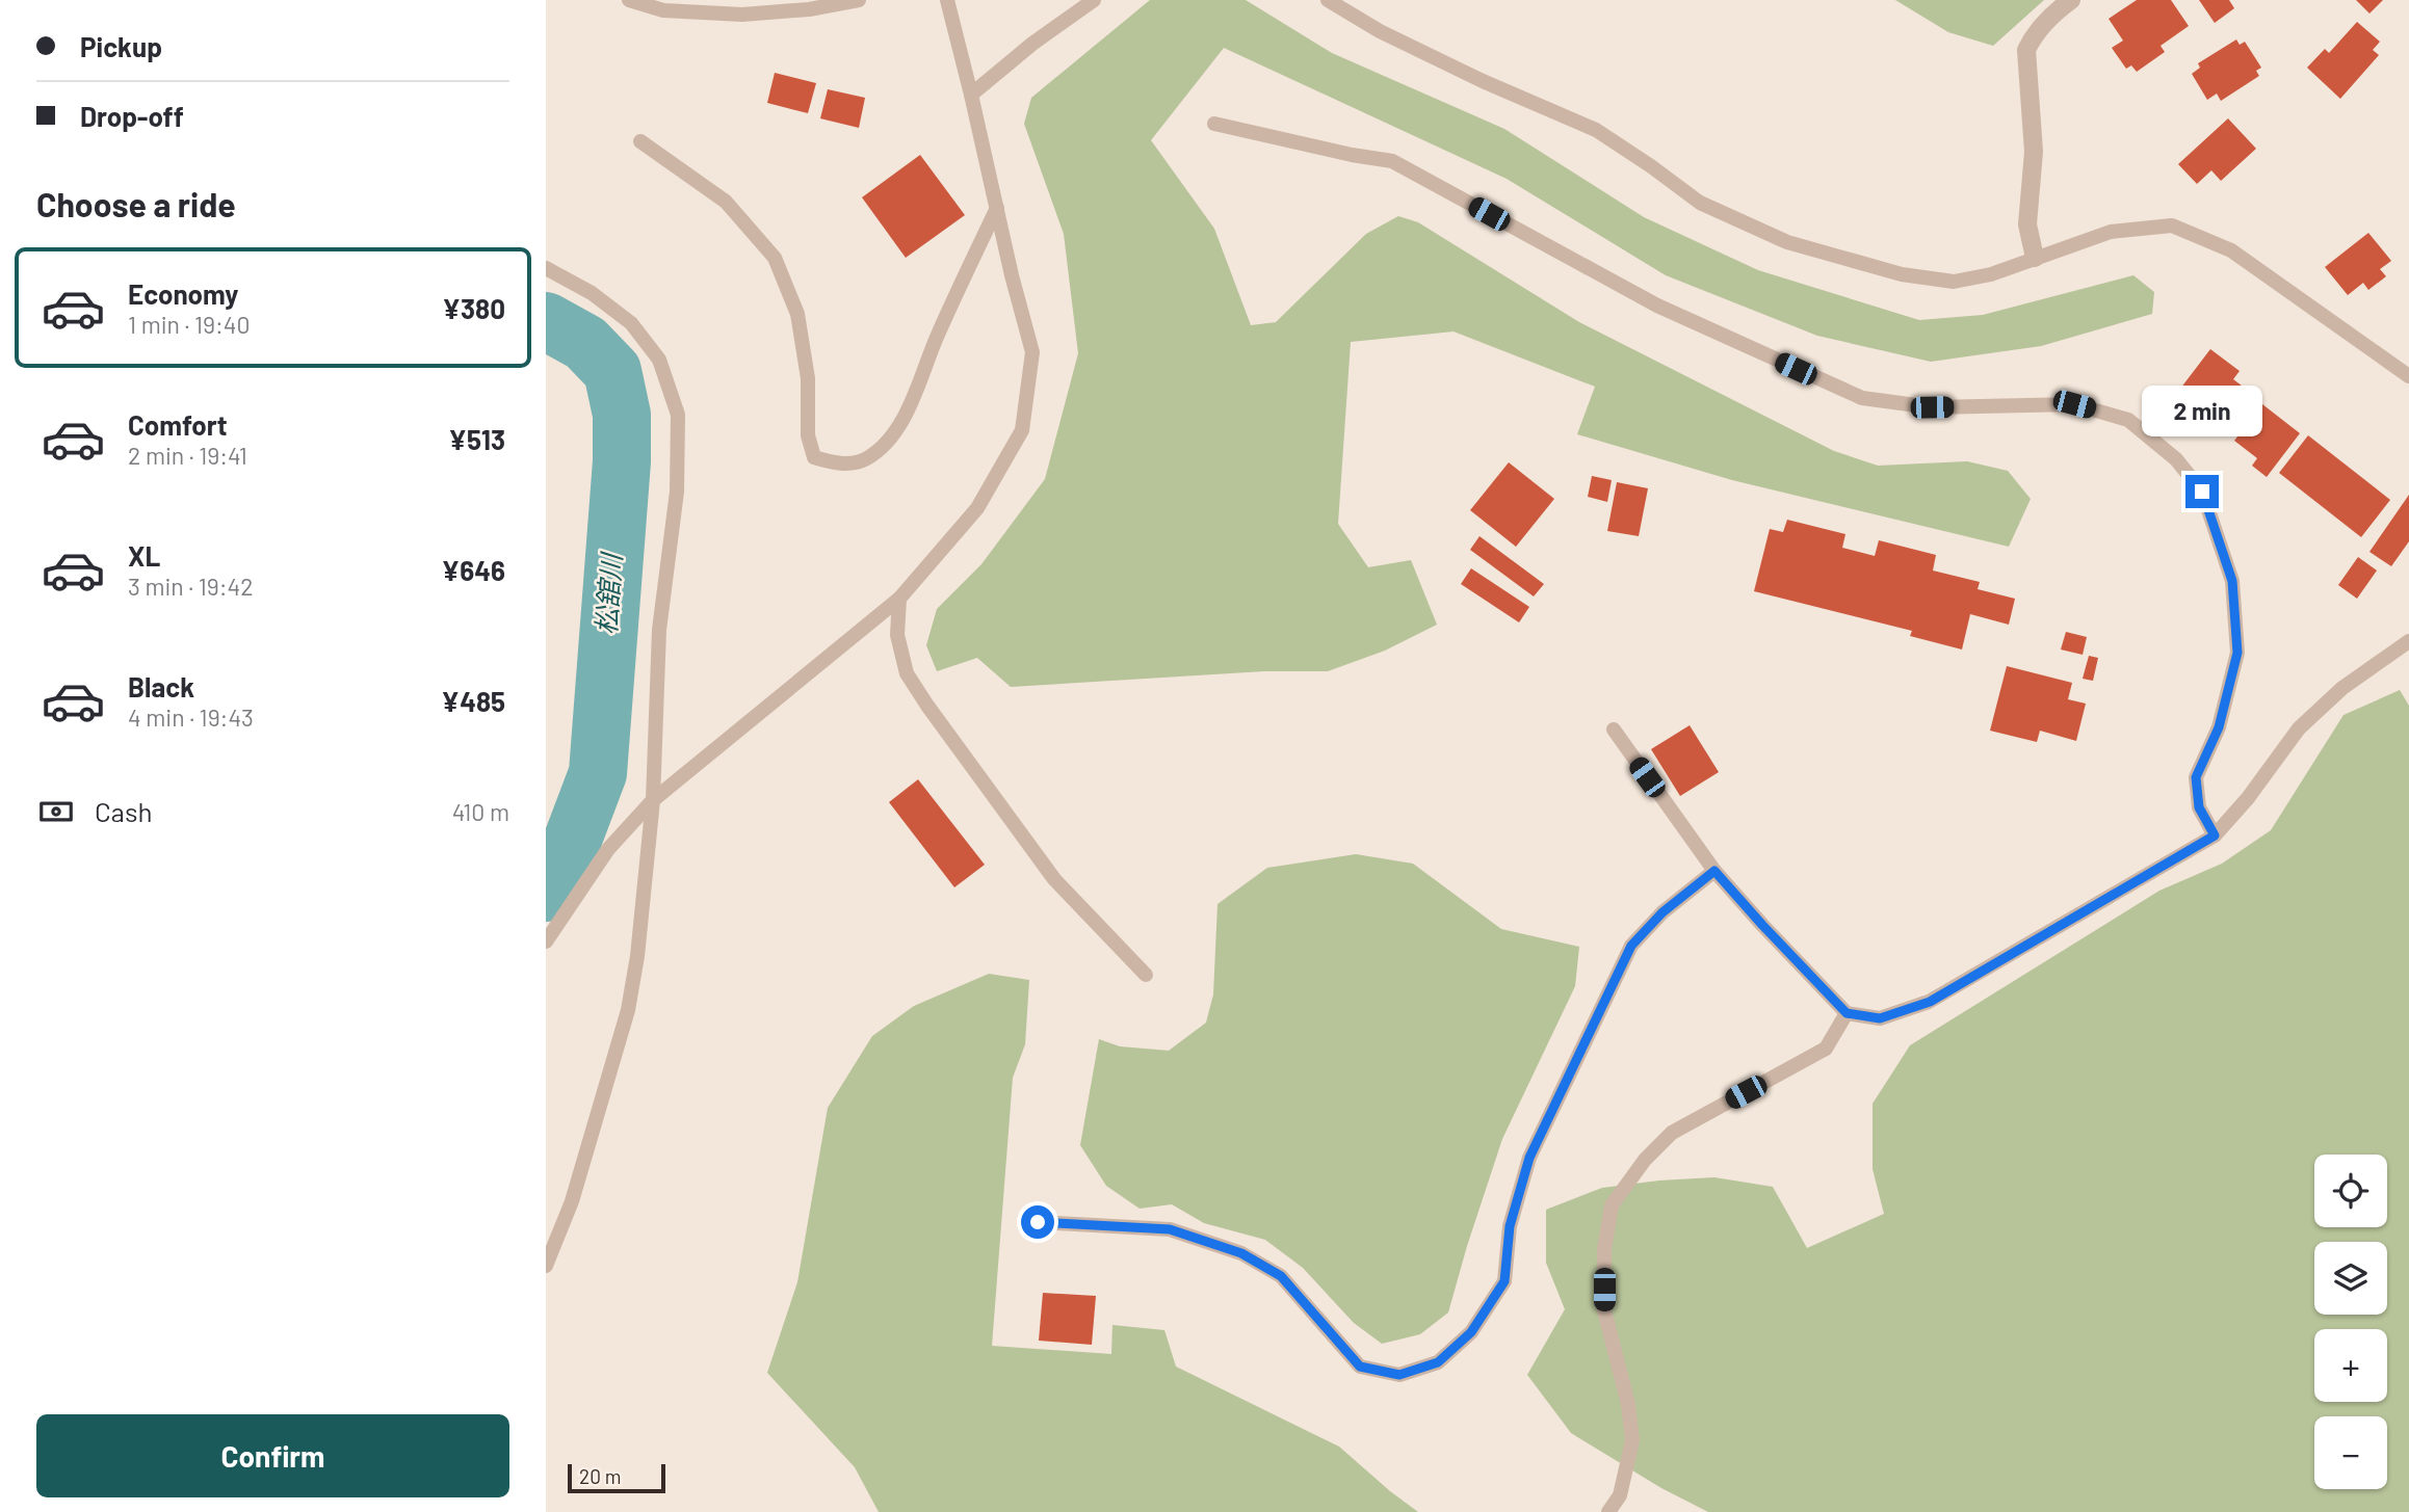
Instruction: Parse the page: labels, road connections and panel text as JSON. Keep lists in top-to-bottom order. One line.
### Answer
{"water":["松舘川"],"scale_bar":"20 m","page":{"banner":["Pickup","Drop-off"],"heading":"Choose a ride","list":[{"name":"Economy","note":"1 min · 19:40","value":"¥380"},{"name":"Comfort","note":"2 min · 19:41","value":"¥513"},{"name":"XL","note":"3 min · 19:42","value":"¥646"},{"name":"Black","note":"4 min · 19:43","value":"¥485"}],"bubble":"2 min","pay":["Cash","410 m"],"map_buttons":["+","−"],"buttons":"Confirm","scale":"20 m"}}
